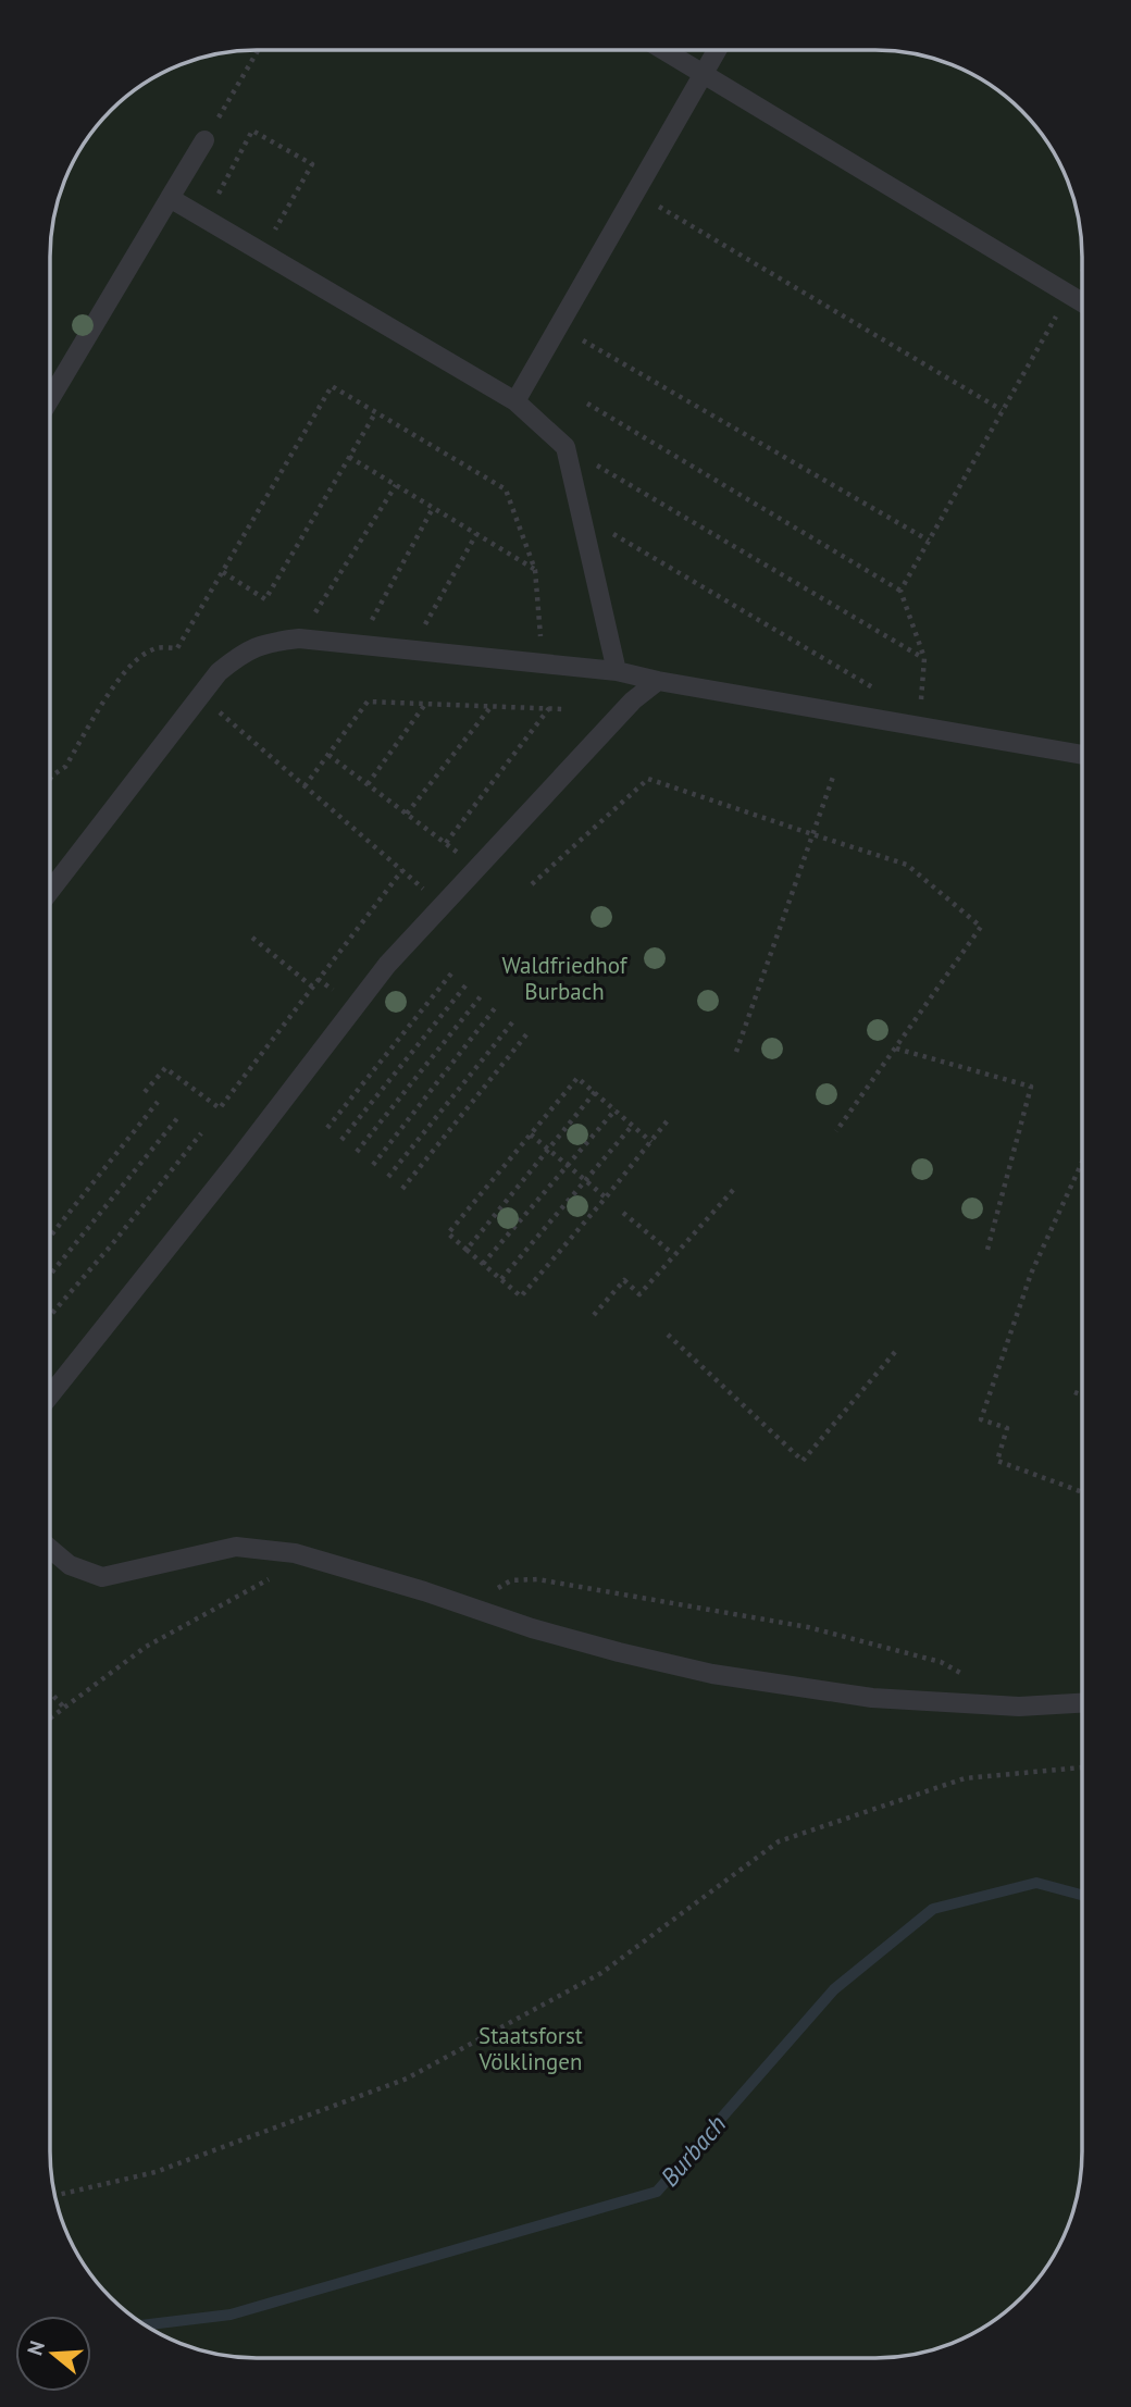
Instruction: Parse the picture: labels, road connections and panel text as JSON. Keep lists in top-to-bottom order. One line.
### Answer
{"water":["Burbach"],"parks":["Waldfriedhof Burbach","Staatsforst Völklingen"],"north":"left"}
